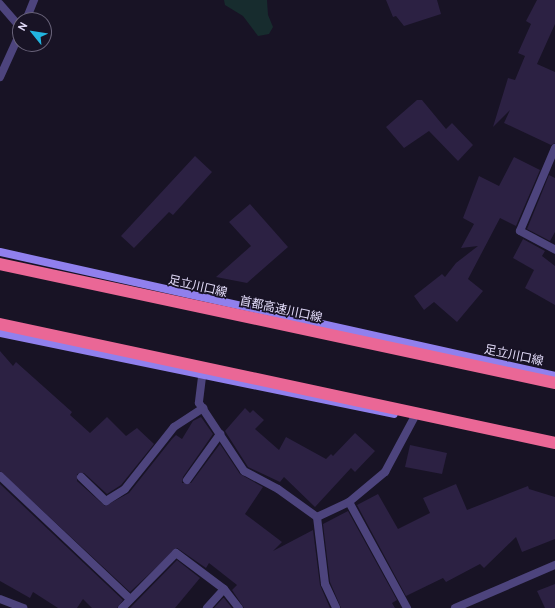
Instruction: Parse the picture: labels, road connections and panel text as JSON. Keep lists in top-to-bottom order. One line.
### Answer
{"streets":{"highway":["首都高速川口線"],"main road":["足立川口線"]},"north":"top left"}
